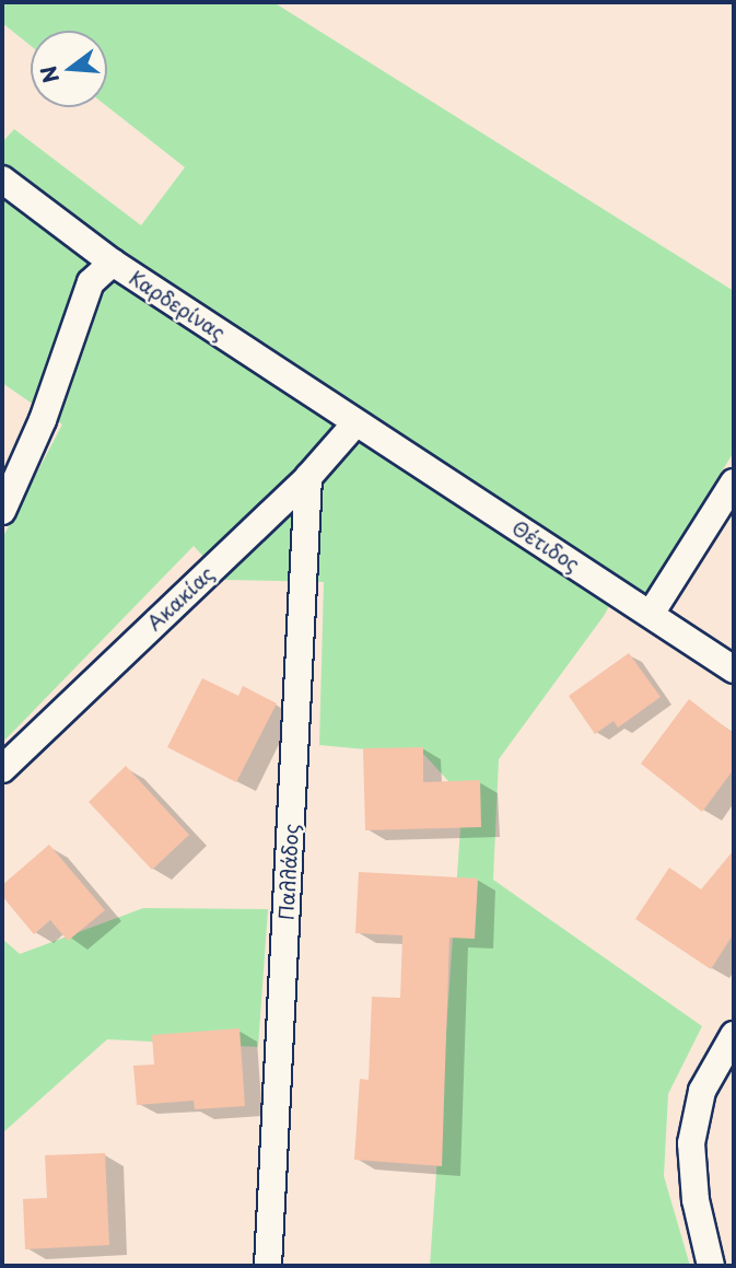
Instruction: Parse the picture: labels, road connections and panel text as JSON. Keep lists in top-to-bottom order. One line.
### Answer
{"streets":{"street":["Καρδερίνας","Θέτιδος","Ακακίας","Παλλάδος"]},"crossings":[["Καρδερίνας","Θέτιδος"],["Καρδερίνας","Ακακίας"],["Θέτιδος","Ακακίας"],["Ακακίας","Παλλάδος"]],"north":"left"}
